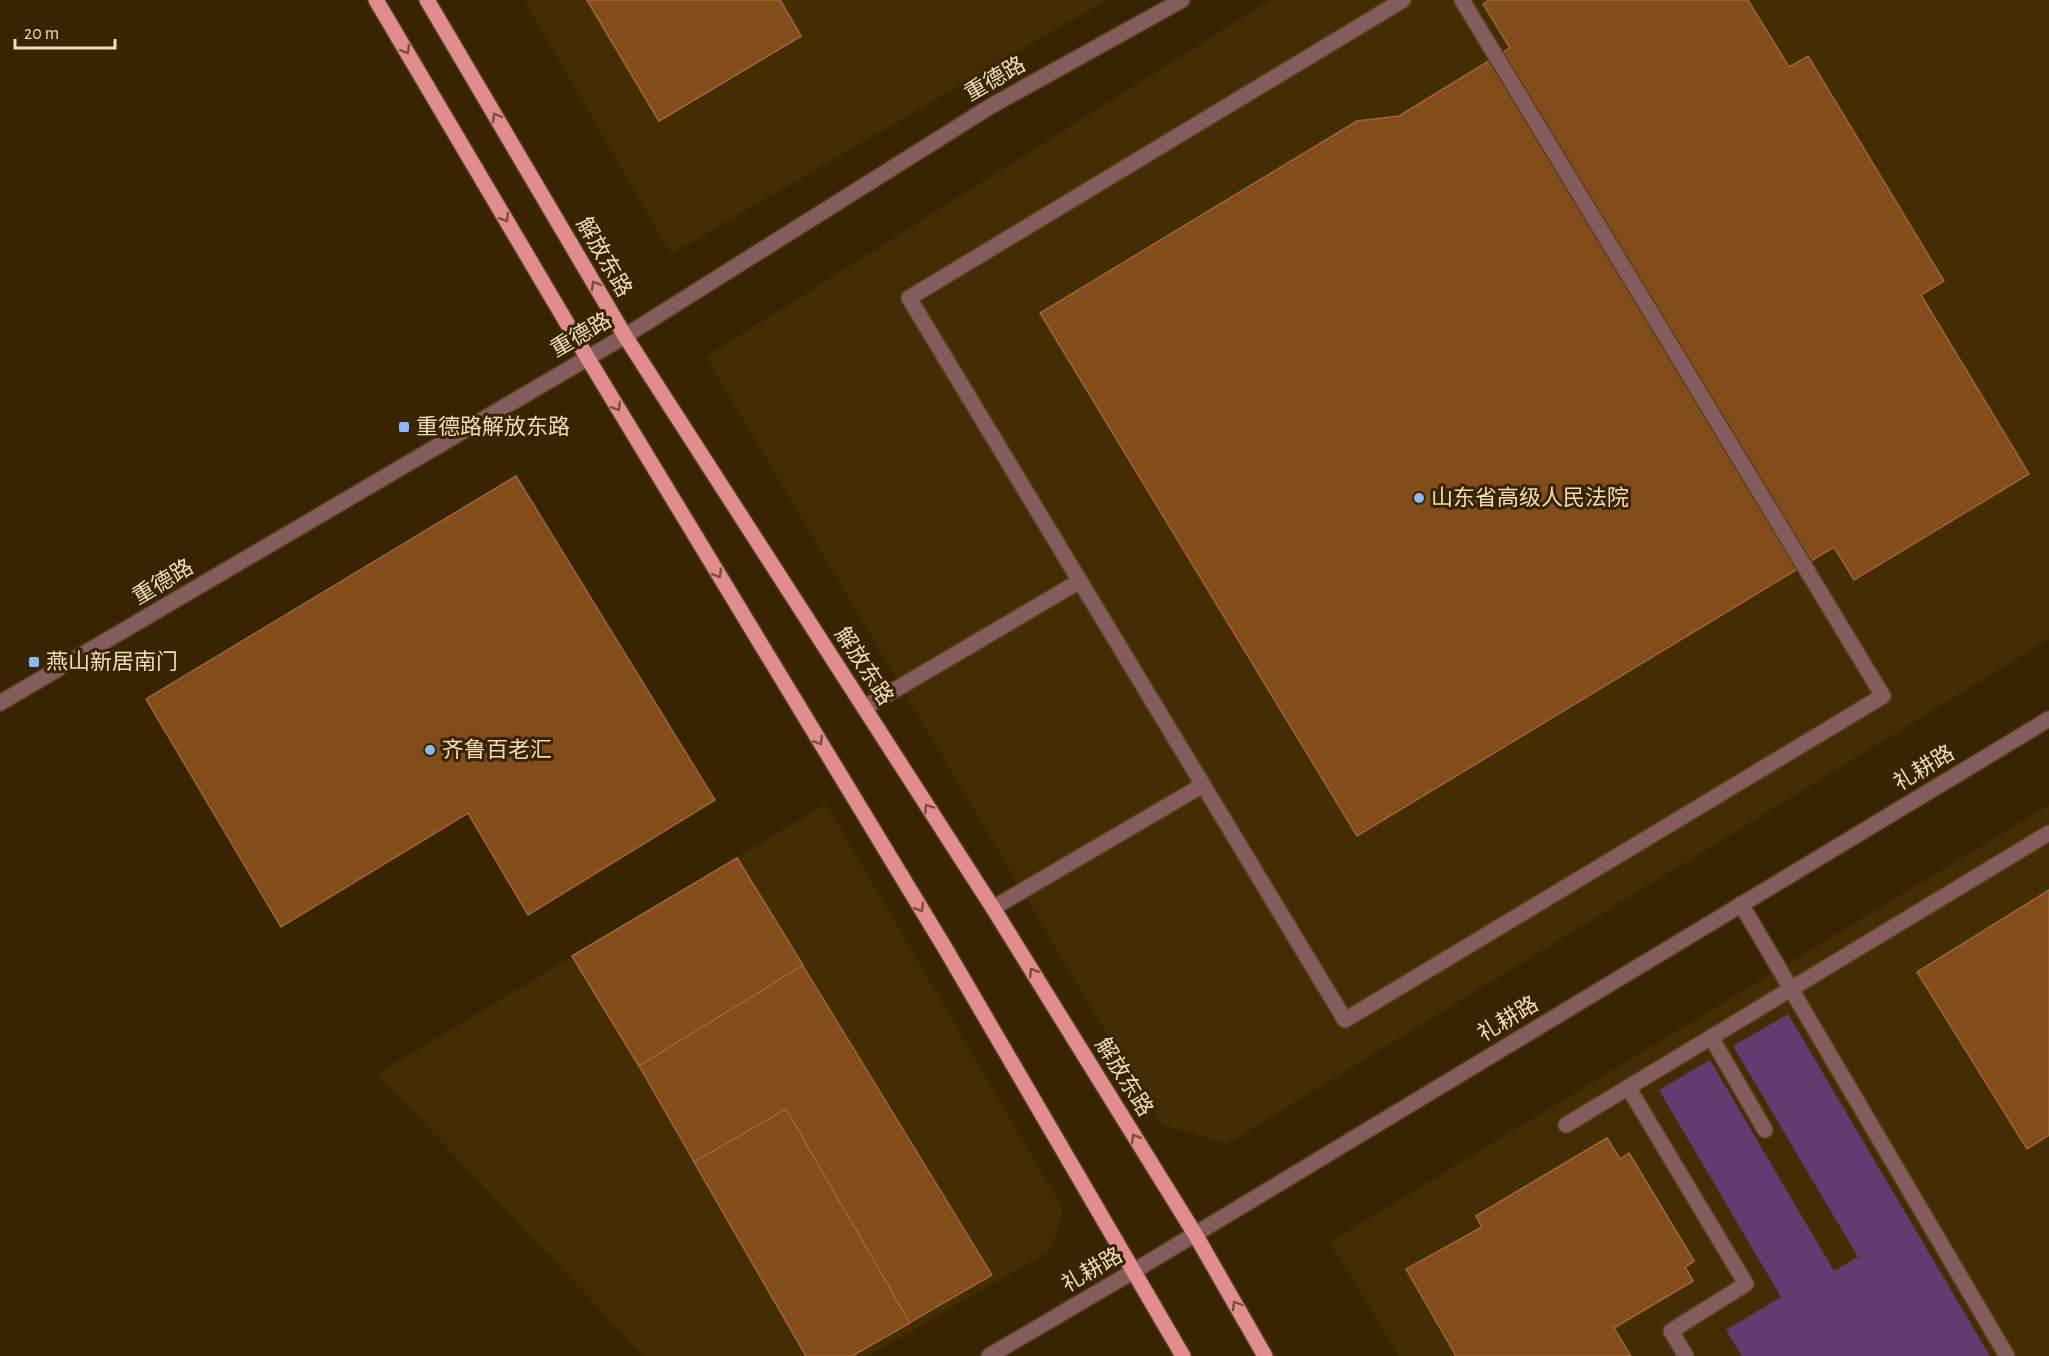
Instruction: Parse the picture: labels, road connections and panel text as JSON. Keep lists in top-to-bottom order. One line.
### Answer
{"streets":{"main road":["解放东路"],"street":["重德路","礼耕路"]},"crossings":[["重德路","解放东路"],["解放东路","礼耕路"]],"places":{"transit":["重德路解放东路","燕山新居南门"],"other":["山东省高级人民法院","齐鲁百老汇"]},"scale_bar":"20 m"}
